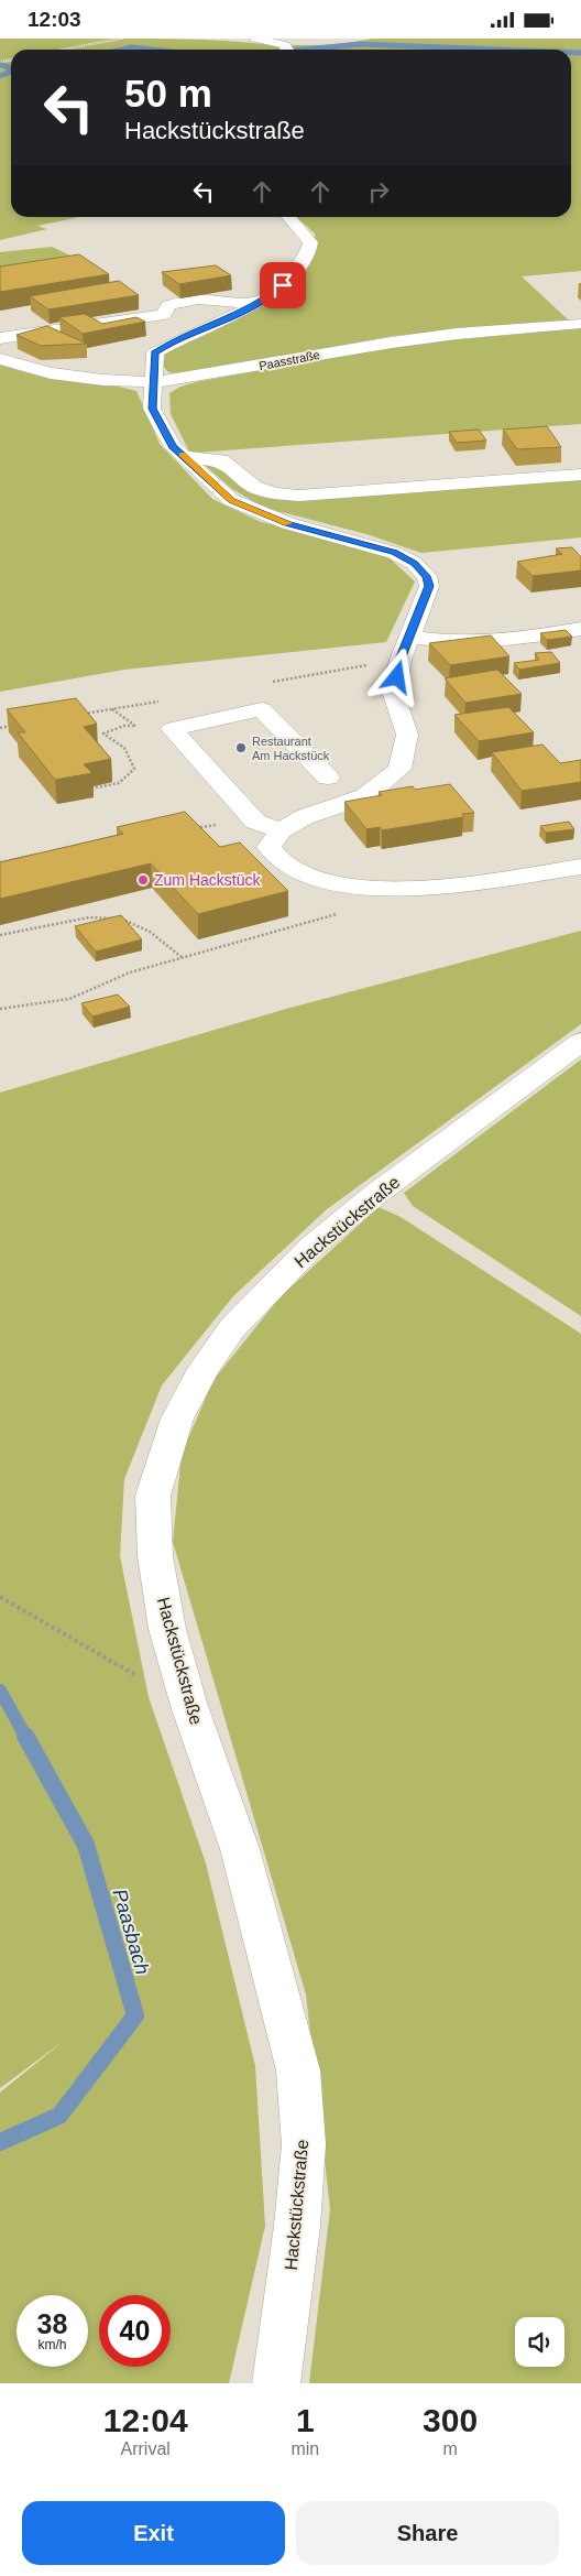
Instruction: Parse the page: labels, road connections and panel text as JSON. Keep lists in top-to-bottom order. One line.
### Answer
{"streets":{"street":["Paasstraße","Hackstückstraße"]},"water":["Paasbach"],"places":["Restaurant Am Hackstück","Zum Hackstück"],"page":{"status":"12:03","turn":["50 m","Hackstückstraße"],"speed":"38 km/h","limit":"40","eta":["12:04","Arrival","1","min","300","m"],"buttons":["Exit","Share"]}}
